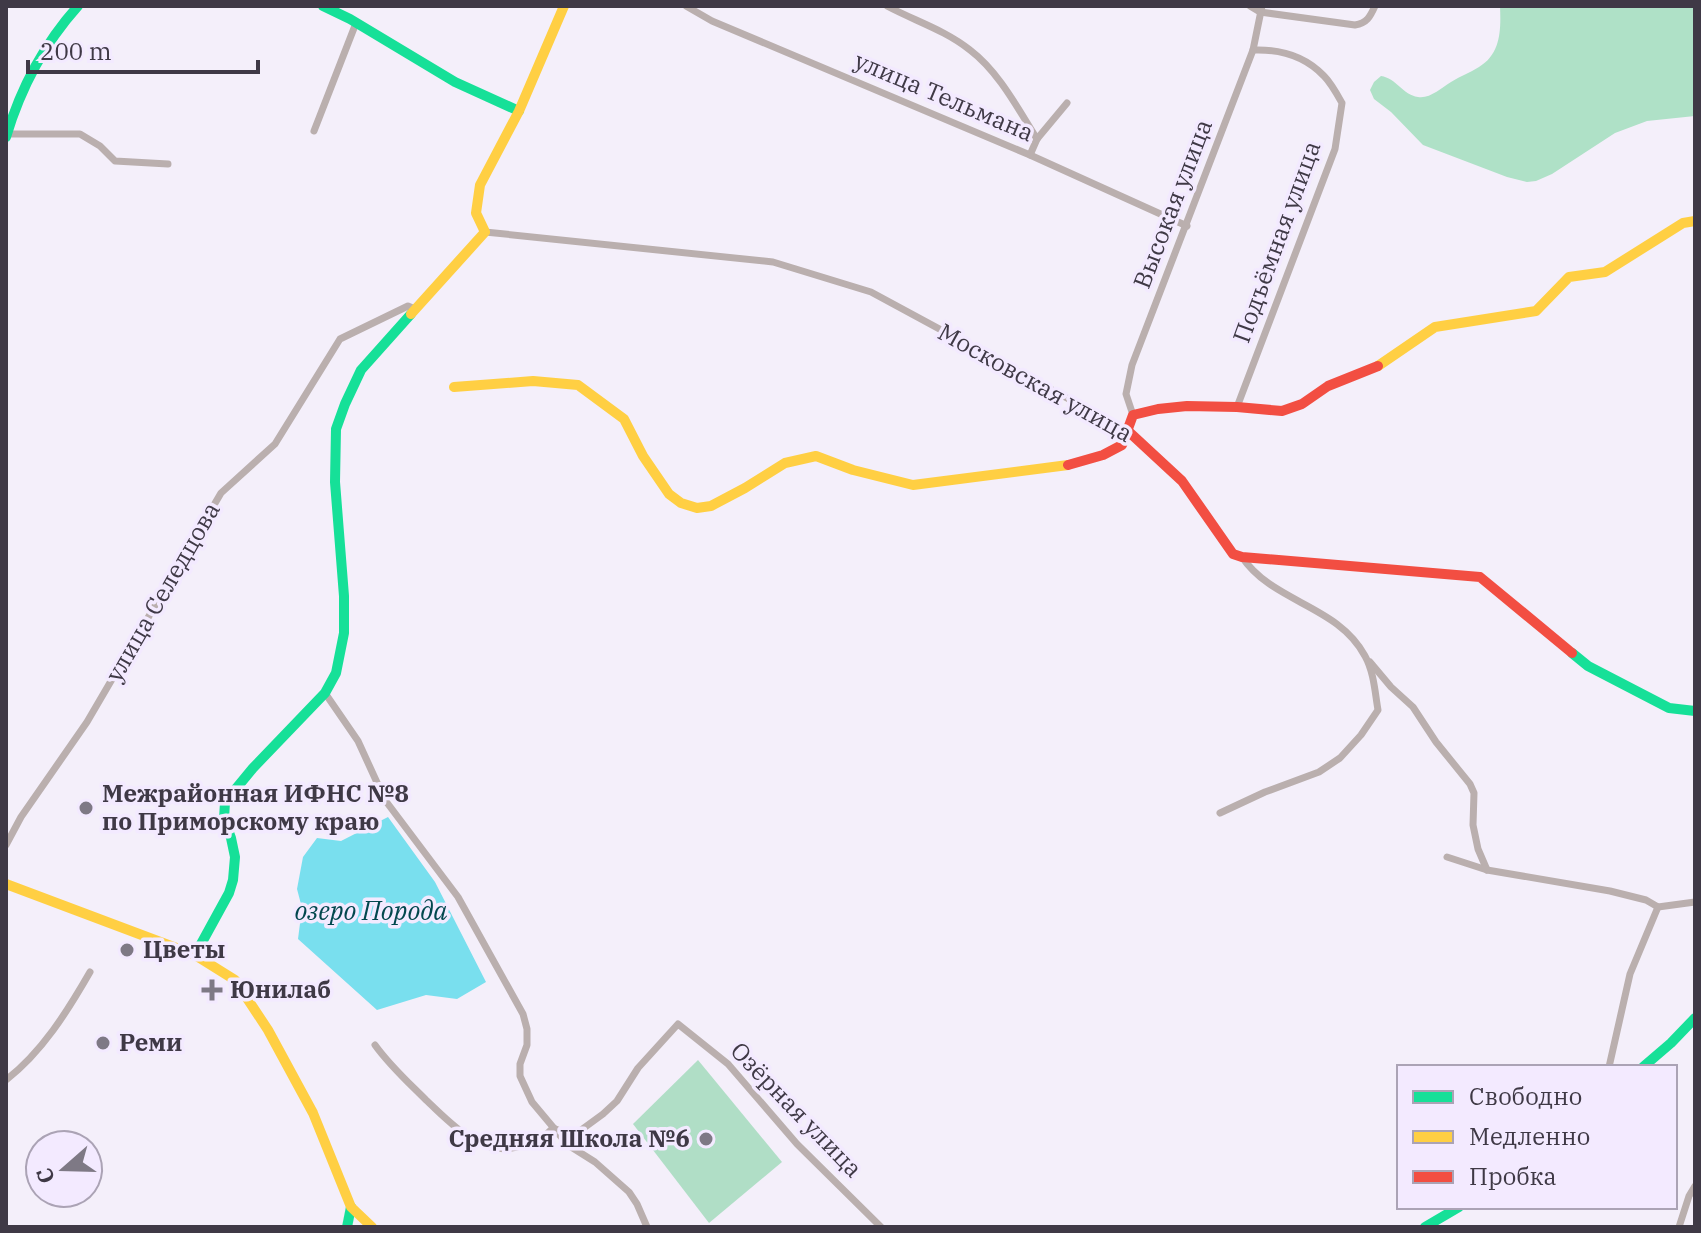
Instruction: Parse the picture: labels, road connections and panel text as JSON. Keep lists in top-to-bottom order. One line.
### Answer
{"streets":{"street":["улица Тельмана","Высокая улица","Подъёмная улица","Московская улица","улица Селедцова","Озёрная улица"]},"crossings":[["улица Тельмана","Высокая улица"],["Высокая улица","Подъёмная улица"]],"water":["озеро Порода"],"places":{"other":["Межрайонная ИФНС №8 по Приморскому краю","Цветы","Реми","Средняя Школа №6"],"health":["Юнилаб"]},"legend":["Свободно","Медленно","Пробка"],"scale_bar":"200 m","north":"left"}
